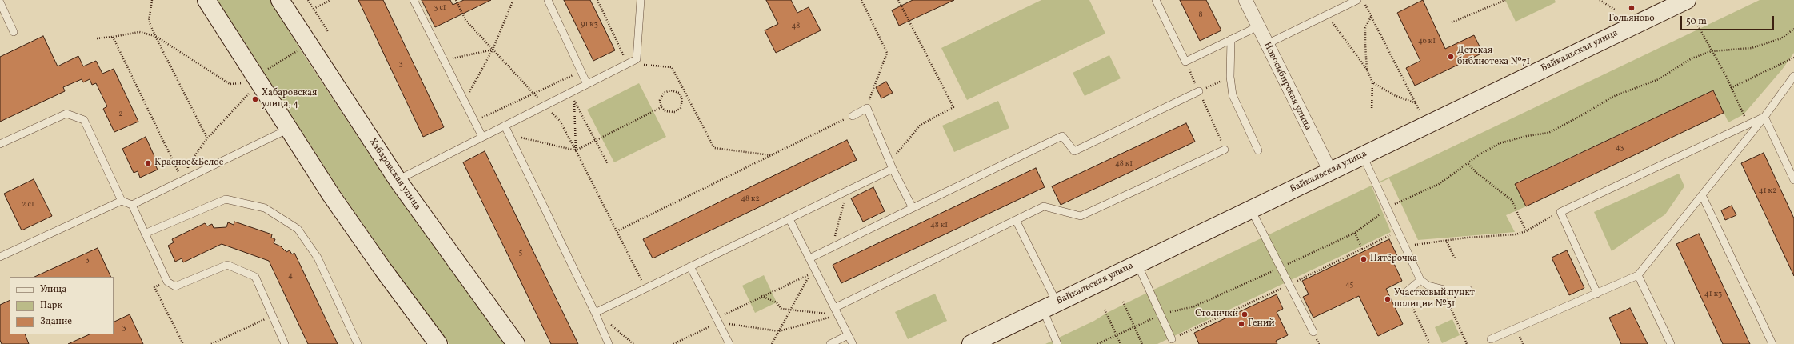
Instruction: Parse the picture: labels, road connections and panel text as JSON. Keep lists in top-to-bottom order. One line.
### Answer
{"streets":{"main road":["Байкальская улица","Хабаровская улица"],"street":["Новосибирская улица"]},"crossings":[["Байкальская улица","Новосибирская улица"]],"places":["Гольяново","Детская библиотека №71","Хабаровская улица, 4","Красное&Белое","Пятёрочка","Участковый пункт полиции №31","Столички","Гений"],"house_numbers":["3 с1","8","91 к3","48","46 к1","3","2","43","48 к1","41 к2","48 к2","2 с1","48 к1","5","3","4","45","41 к3","3"],"legend":["Улица","Парк","Здание"],"scale_bar":"50 m"}
